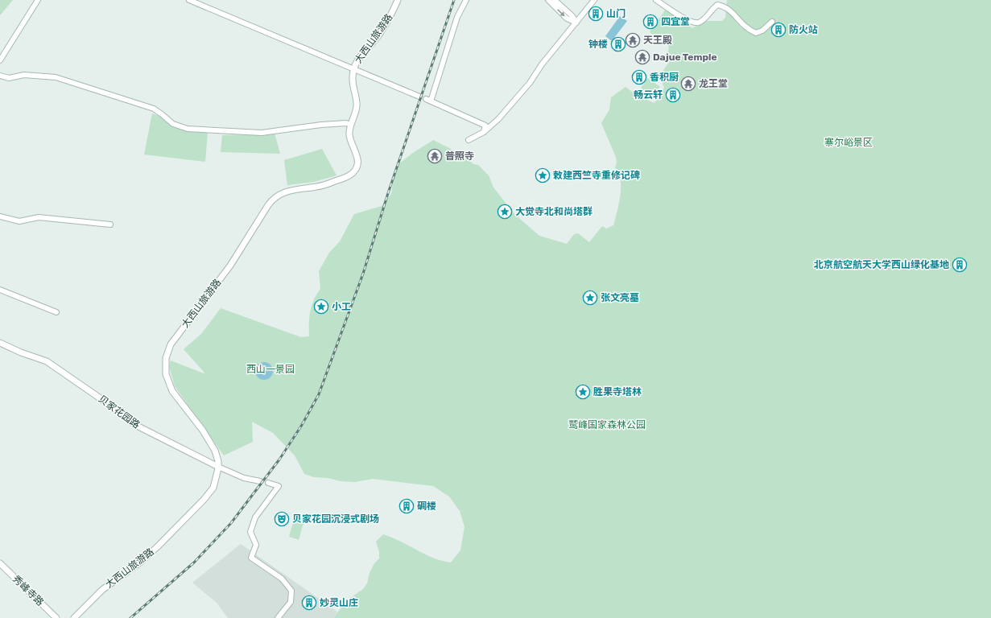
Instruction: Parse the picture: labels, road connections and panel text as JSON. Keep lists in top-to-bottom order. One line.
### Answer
{"streets":{"street":["大西山旅游路","贝家花园路","秀峰寺路"]},"crossings":[["大西山旅游路","贝家花园路"]],"parks":["寨尔峪景区","西山一景园","鹫峰国家森林公园"],"places":{"building":["山门","四宜堂","防火站","钟楼","香积厨","畅云轩","北京航空航天大学西山绿化基地","碉楼","妙灵山庄"],"temple":["天王殿","Dajue Temple","龙王堂","普照寺"],"place":["敕建西竺寺重修记碑","大觉寺北和尚塔群","张文亮墓","小工","胜果寺塔林"],"theatre":["贝家花园沉浸式剧场"]}}
